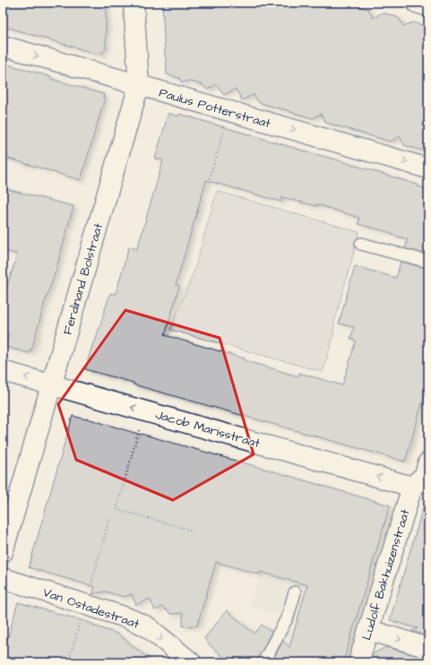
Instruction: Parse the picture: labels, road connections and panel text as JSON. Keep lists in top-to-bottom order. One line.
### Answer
{"streets":{"street":["Paulus Potterstraat","Ferdinand Bolstraat","Jacob Marisstraat","Ludolf Bakhuizenstraat","Van Ostadestraat"]},"crossings":[["Paulus Potterstraat","Ferdinand Bolstraat"],["Ferdinand Bolstraat","Jacob Marisstraat"],["Jacob Marisstraat","Ludolf Bakhuizenstraat"]],"one_way":["Paulus Potterstraat","Jacob Marisstraat","Van Ostadestraat"]}
